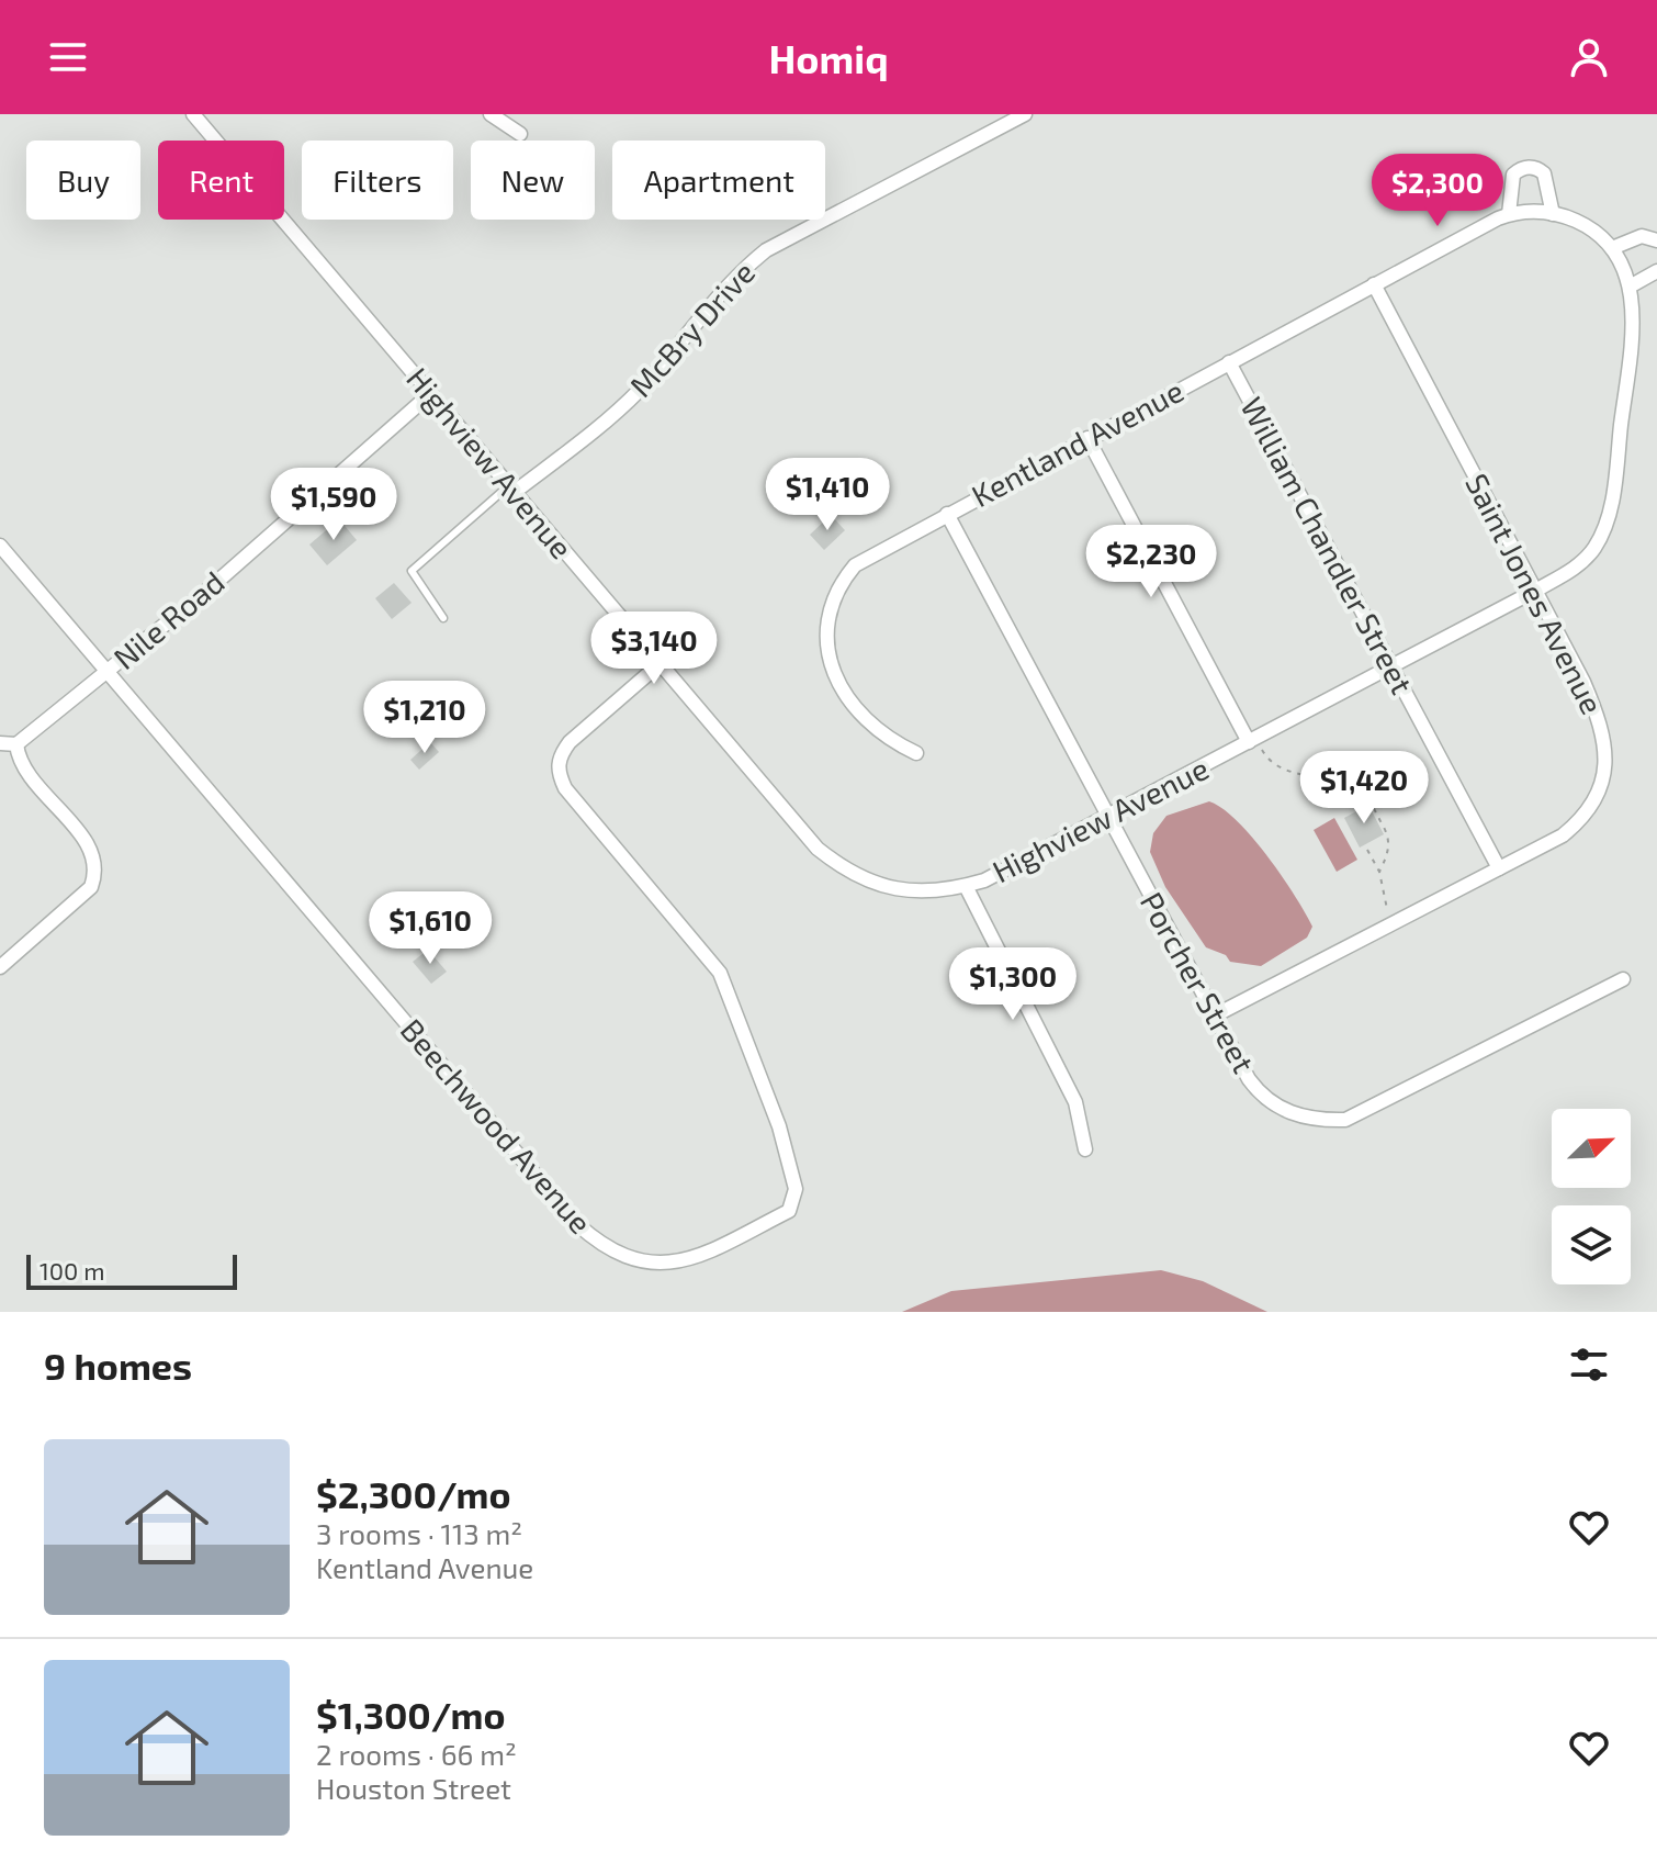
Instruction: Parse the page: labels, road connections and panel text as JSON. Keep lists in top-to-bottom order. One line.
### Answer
{"streets":{"street":["McBry Drive","Kentland Avenue","Highview Avenue","William Chandler Street","Saint Jones Avenue","Nile Road","Porcher Street","Beechwood Avenue"]},"crossings":[["McBry Drive","Highview Avenue"],["Kentland Avenue","William Chandler Street"],["Kentland Avenue","Saint Jones Avenue"],["Kentland Avenue","Porcher Street"],["Highview Avenue","Nile Road"],["Highview Avenue","Porcher Street"],["Highview Avenue","Beechwood Avenue"],["William Chandler Street","Saint Jones Avenue"],["Saint Jones Avenue","Porcher Street"],["Nile Road","Beechwood Avenue"]],"scale_bar":"100 m","north":"top right","page":{"header":"Homiq","chip":["Buy","Rent","Filters","New","Apartment"],"price":["$2,300","$1,410","$1,590","$2,230","$3,140","$1,210","$1,420","$1,610","$1,300"],"scale":"100 m","heading":"9 homes","list":[{"name":"$2,300/mo","note":"3 rooms · 113 m² · Kentland Avenue"},{"name":"$1,300/mo","note":"2 rooms · 66 m² · Houston Street"}]}}
